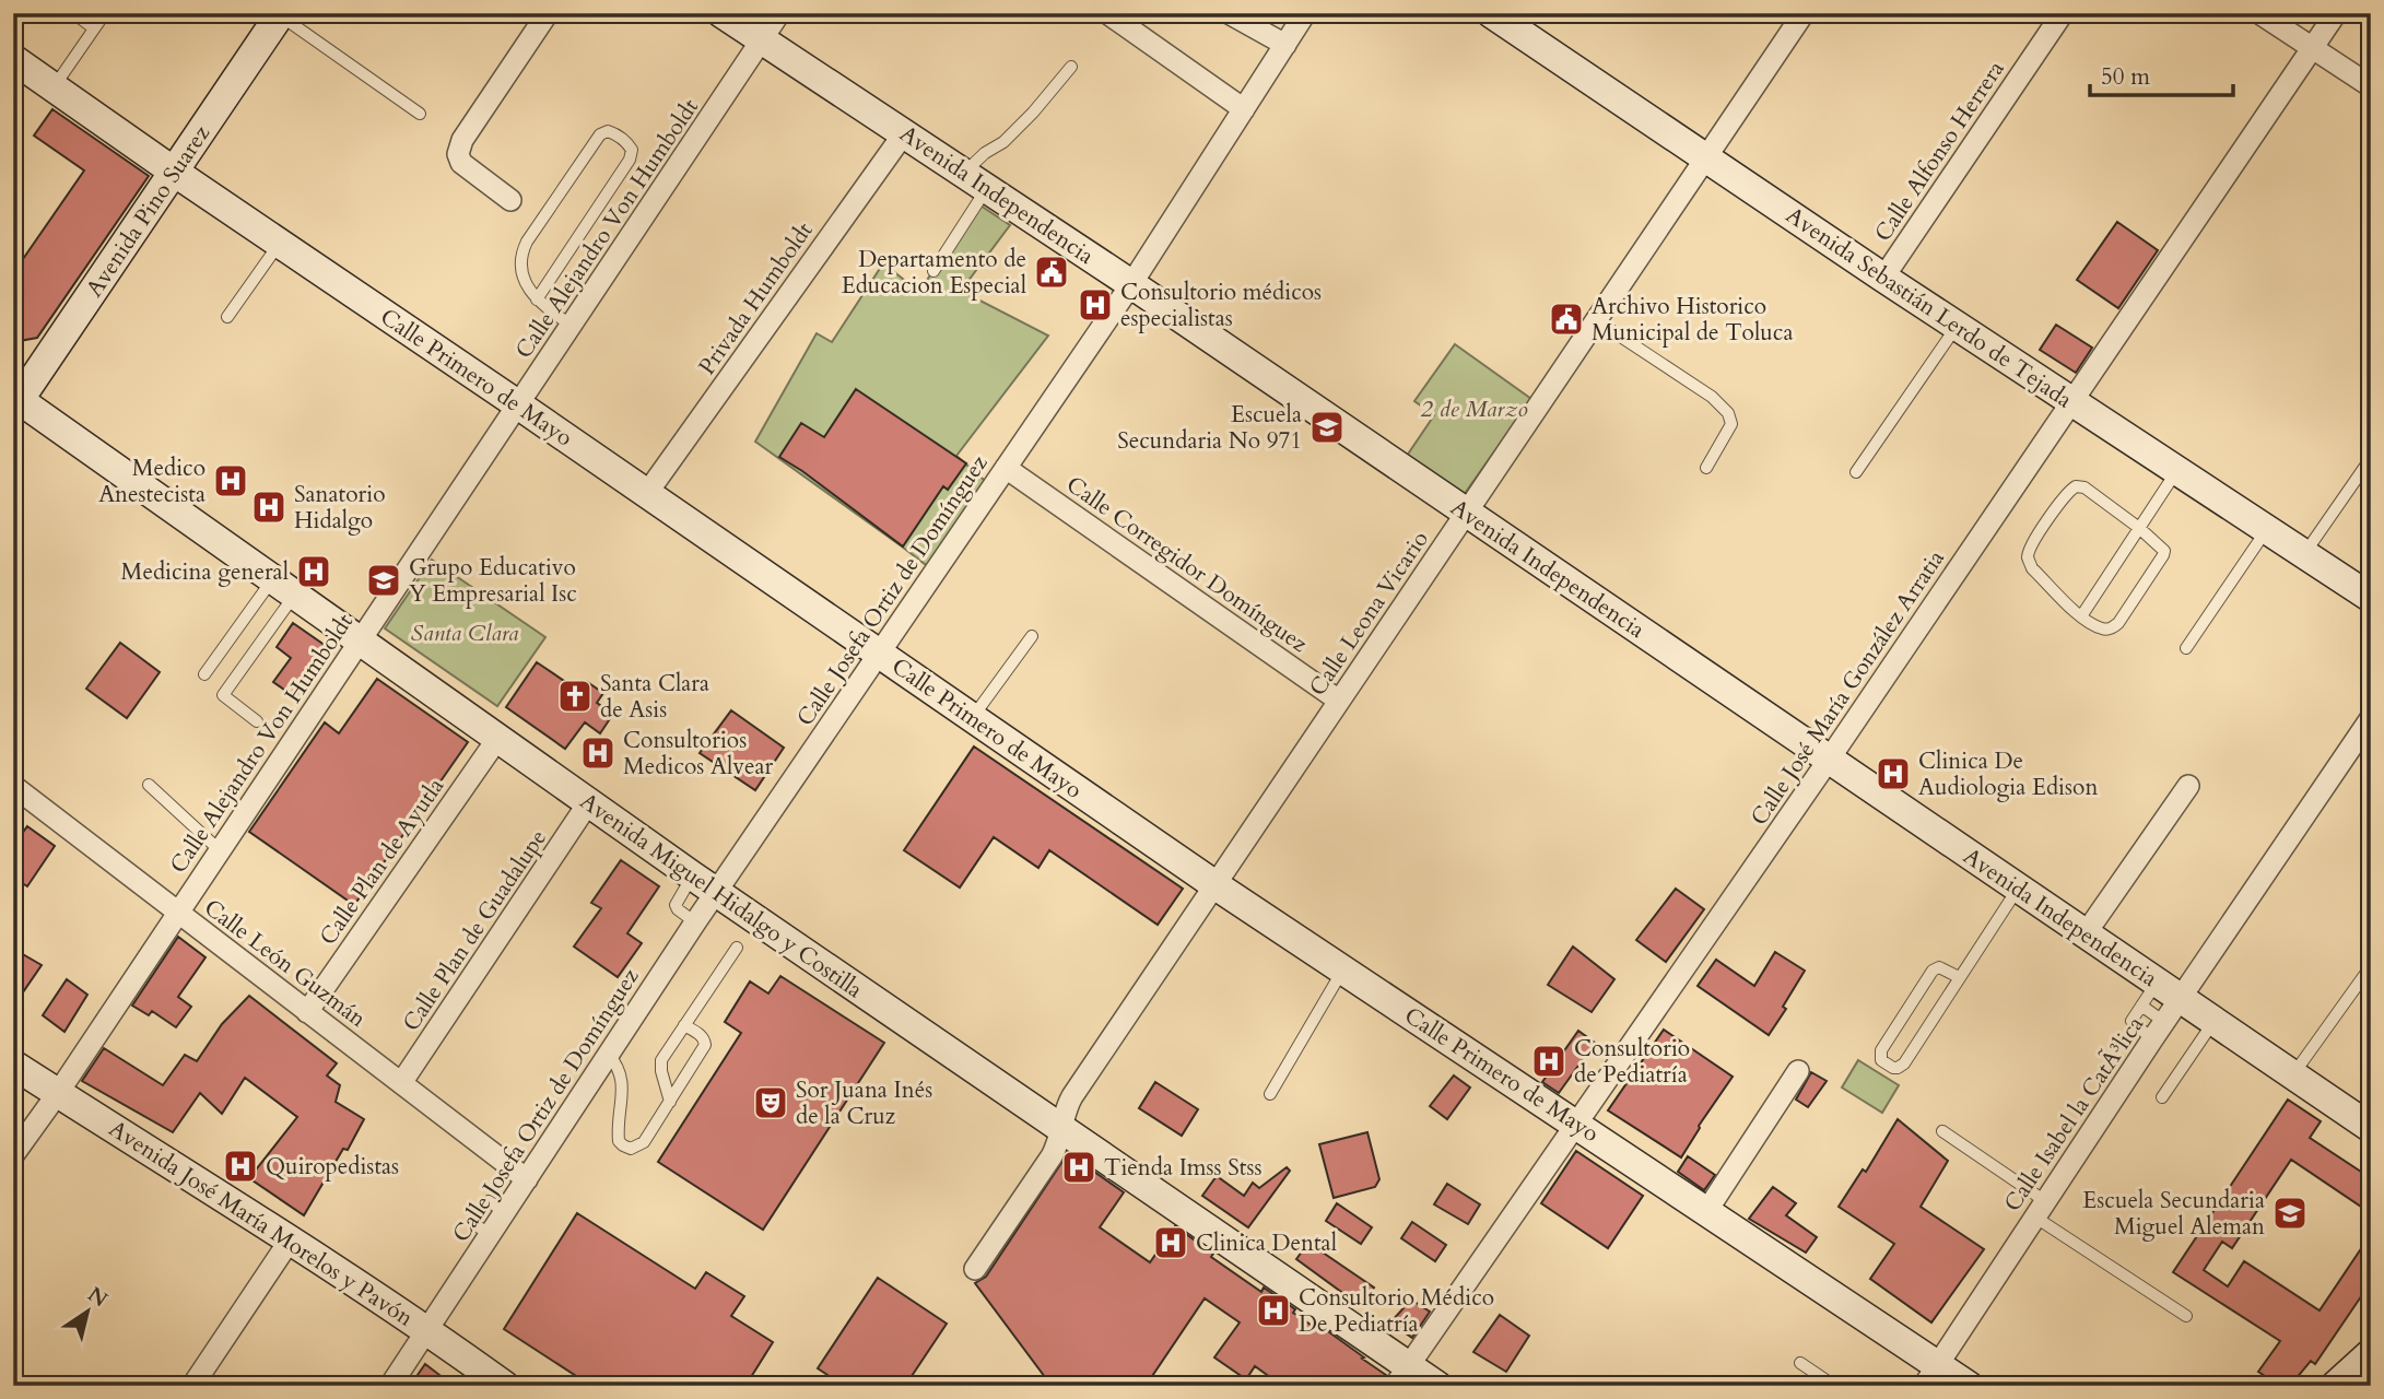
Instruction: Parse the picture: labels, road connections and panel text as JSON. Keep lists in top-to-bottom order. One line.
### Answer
{"streets":{"main road":["Avenida Independencia","Avenida Pino Suarez","Avenida Sebastián Lerdo de Tejada","Calle Primero de Mayo","Avenida Miguel Hidalgo y Costilla","Avenida José María Morelos y Pavón"],"street":["Calle Alfonso Herrera","Calle Alejandro Von Humboldt","Privada Humboldt","Calle Corregidor Domínguez","Calle Josefa Ortiz de Domínguez","Calle Leona Vicario","Calle José María González Arratia","Calle Plan de Ayutla","Calle Plan de Guadalupe","Calle León Guzmán","Calle Isabel la CatÃ³lica"]},"crossings":[["Calle Alfonso Herrera","Avenida Sebastián Lerdo de Tejada"],["Avenida Independencia","Calle Alejandro Von Humboldt"],["Avenida Independencia","Privada Humboldt"],["Avenida Independencia","Calle Josefa Ortiz de Domínguez"],["Avenida Independencia","Calle Leona Vicario"],["Avenida Independencia","Calle José María González Arratia"],["Avenida Independencia","Calle Isabel la CatÃ³lica"],["Avenida Pino Suarez","Calle Primero de Mayo"],["Avenida Pino Suarez","Avenida Miguel Hidalgo y Costilla"],["Calle Alejandro Von Humboldt","Calle Primero de Mayo"],["Calle Alejandro Von Humboldt","Avenida Miguel Hidalgo y Costilla"],["Calle Alejandro Von Humboldt","Calle León Guzmán"],["Calle Alejandro Von Humboldt","Avenida José María Morelos y Pavón"],["Privada Humboldt","Calle Primero de Mayo"],["Avenida Sebastián Lerdo de Tejada","Calle Leona Vicario"],["Avenida Sebastián Lerdo de Tejada","Calle José María González Arratia"],["Calle Primero de Mayo","Calle Josefa Ortiz de Domínguez"],["Calle Primero de Mayo","Calle Leona Vicario"],["Calle Primero de Mayo","Calle José María González Arratia"],["Calle Primero de Mayo","Calle Isabel la CatÃ³lica"],["Calle Corregidor Domínguez","Calle Josefa Ortiz de Domínguez"],["Calle Corregidor Domínguez","Calle Leona Vicario"],["Calle Josefa Ortiz de Domínguez","Avenida Miguel Hidalgo y Costilla"],["Calle Josefa Ortiz de Domínguez","Calle León Guzmán"],["Calle Josefa Ortiz de Domínguez","Avenida José María Morelos y Pavón"],["Calle Leona Vicario","Avenida Miguel Hidalgo y Costilla"],["Calle José María González Arratia","Avenida Miguel Hidalgo y Costilla"],["Calle Plan de Ayutla","Avenida Miguel Hidalgo y Costilla"],["Calle Plan de Ayutla","Calle León Guzmán"],["Avenida Miguel Hidalgo y Costilla","Calle Plan de Guadalupe"],["Calle Plan de Guadalupe","Calle León Guzmán"]],"parks":["2 de Marzo","Santa Clara"],"places":{"public building":["Departamento de Educacion Especial","Archivo Historico Municipal de Toluca"],"hospital":["Consultorio médicos especialistas","Medico Anestecista","Sanatorio Hidalgo","Medicina general","Consultorios Medicos Alvear","Clinica De Audiologia Edison","Consultorio de Pediatría","Quiropedistas","Tienda Imss Stss","Clinica Dental","Consultorio Médico De Pediatría"],"school or university":["Escuela Secundaria No 971","Grupo Educativo Y Empresarial Isc","Escuela Secundaria Miguel Aleman"],"church":["Santa Clara de Asis"],"theatre":["Sor Juana Inés de la Cruz"]},"scale_bar":"50 m","north":"top right"}
